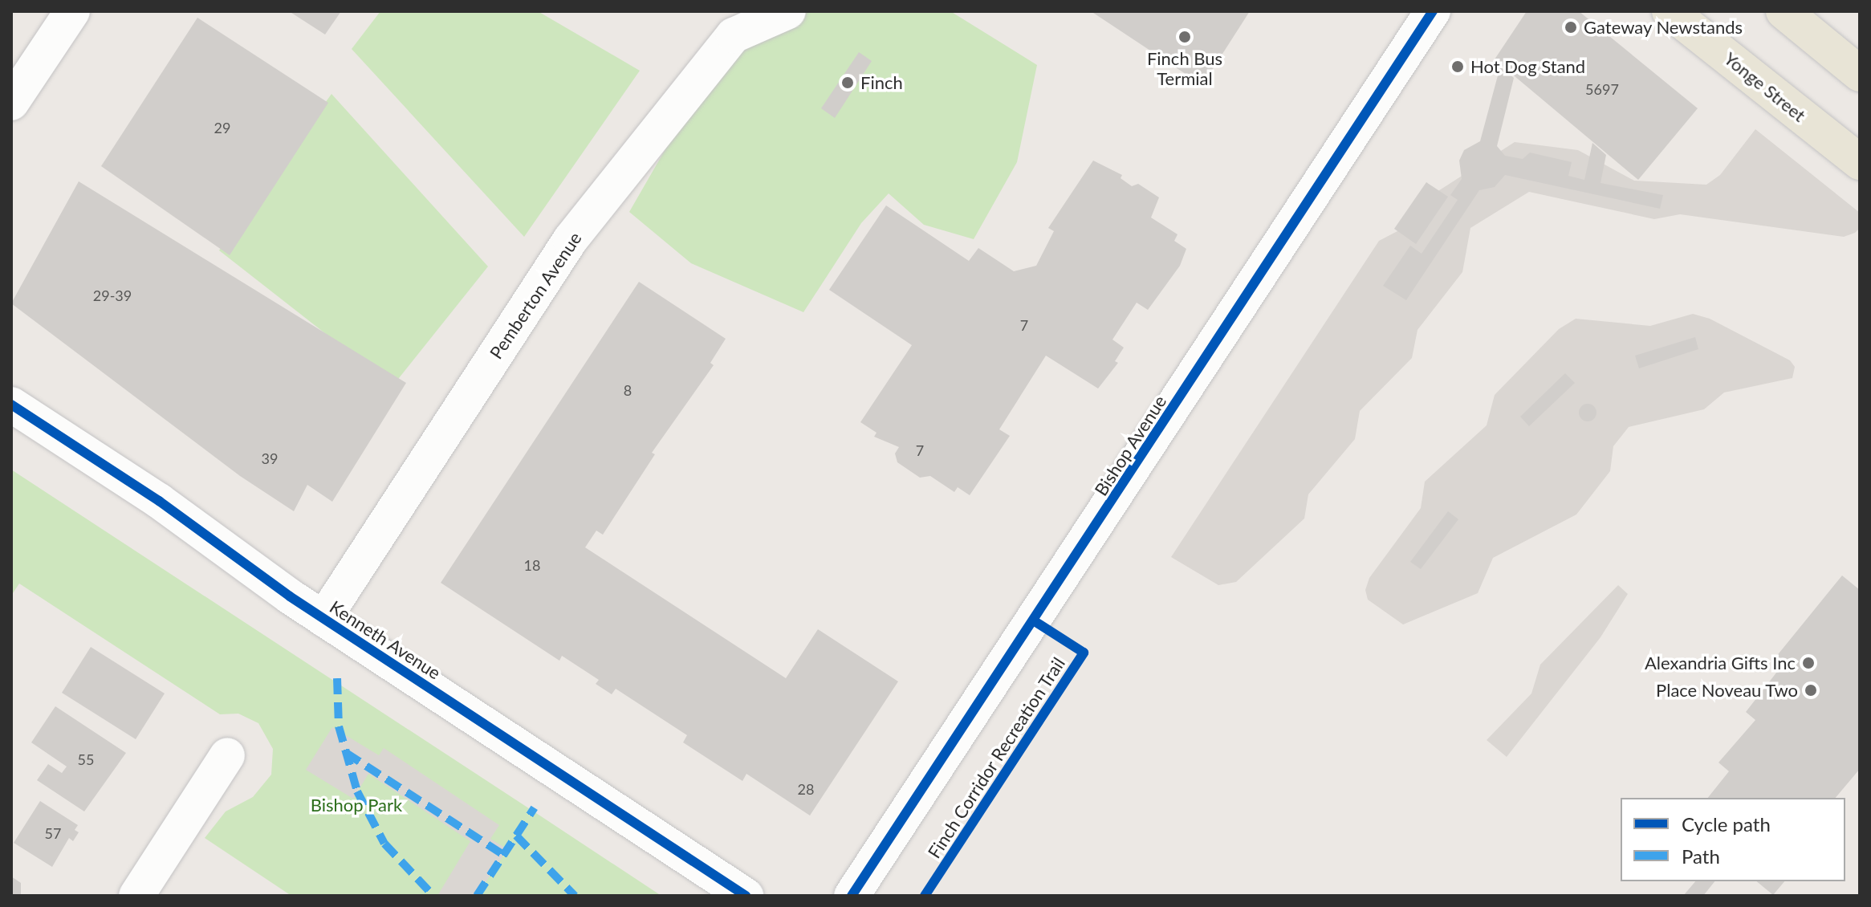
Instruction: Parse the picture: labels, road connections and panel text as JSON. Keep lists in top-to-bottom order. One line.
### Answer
{"streets":{"main road":["Yonge Street"],"street":["Pemberton Avenue","Bishop Avenue","Kenneth Avenue"],"cycle path":["Finch Corridor Recreation Trail"]},"crossings":[["Pemberton Avenue","Kenneth Avenue"]],"parks":["Bishop Park"],"places":["Gateway Newstands","Finch Bus Termial","Hot Dog Stand","Finch","Alexandria Gifts Inc","Place Noveau Two"],"house_numbers":["5697","29","29-39","7","8","7","39","18","55","28","57"],"legend":["Cycle path","Path"]}
